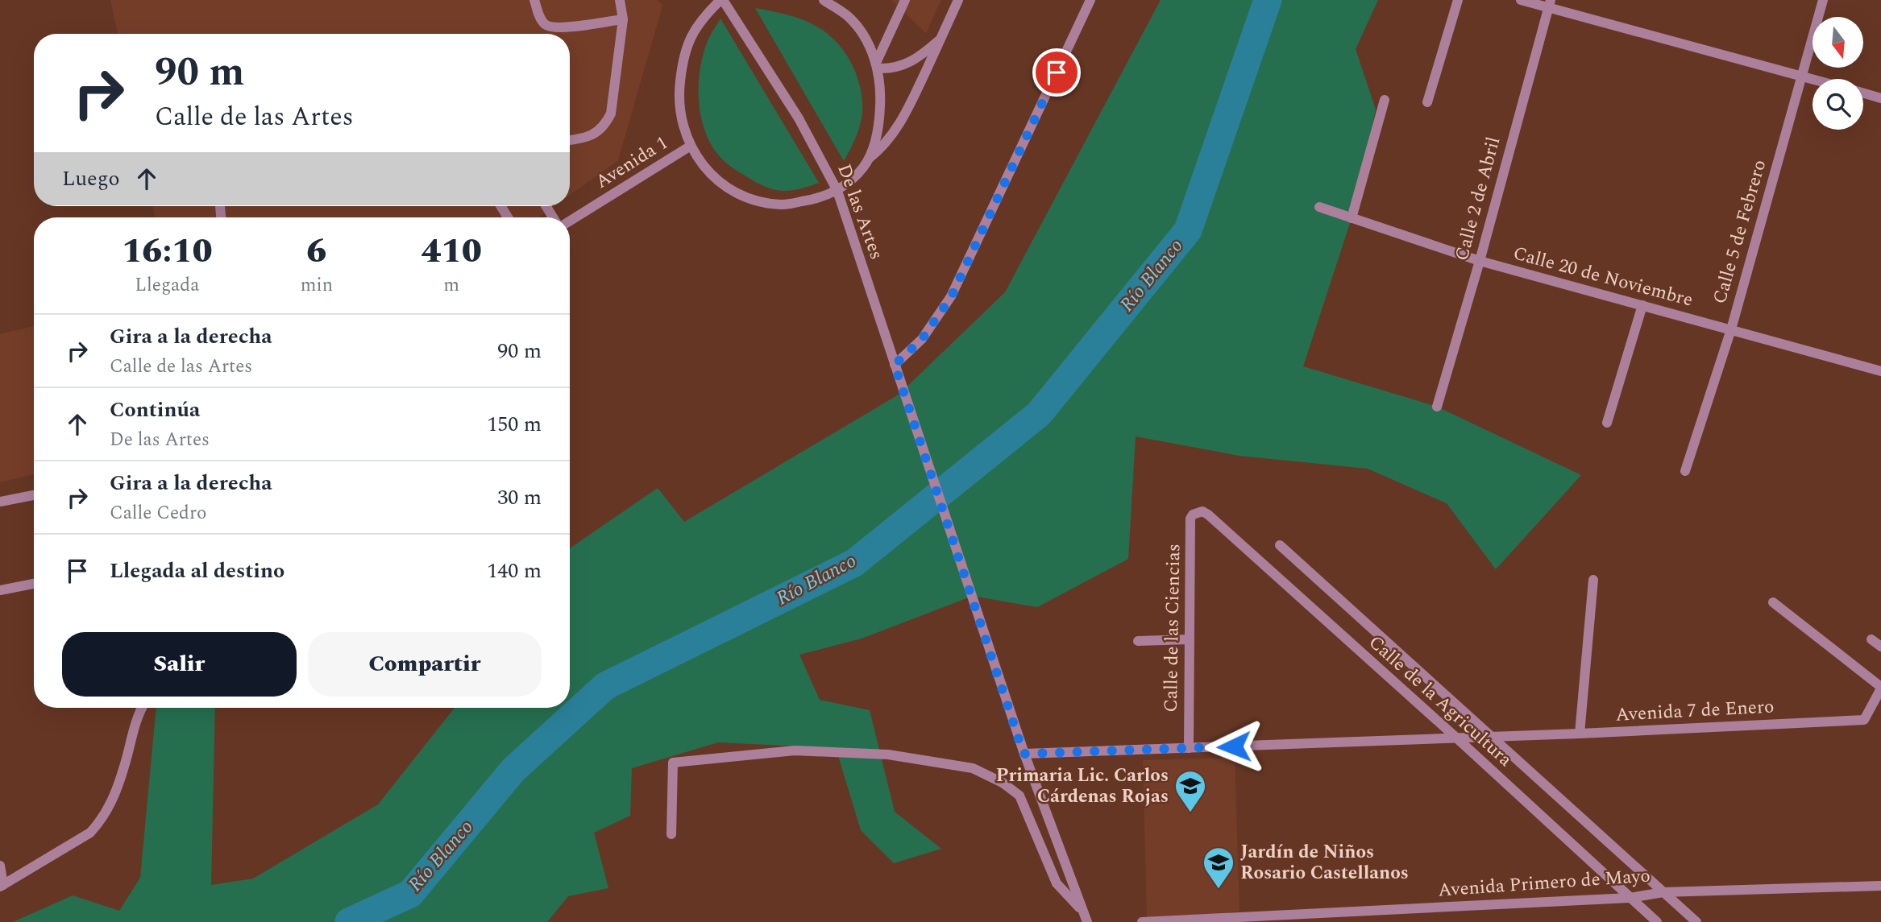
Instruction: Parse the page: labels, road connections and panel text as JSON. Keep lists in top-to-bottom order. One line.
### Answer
{"streets":{"street":["Avenida 1","Calle 2 de Abril","De las Artes","Calle 5 de Febrero","Calle 20 de Noviembre","Calle de las Ciencias","Calle de la Agricultura","Avenida 7 de Enero","Avenida Primero de Mayo"]},"crossings":[["Calle 2 de Abril","Calle 20 de Noviembre"],["Calle 5 de Febrero","Calle 20 de Noviembre"],["Calle de las Ciencias","Calle de la Agricultura"],["Calle de la Agricultura","Avenida 7 de Enero"],["Calle de la Agricultura","Avenida Primero de Mayo"]],"water":["Río Blanco"],"places":{"school or university":["Primaria Lic. Carlos Cárdenas Rojas","Jardín de Niños Rosario Castellanos"]},"north":"bottom","page":{"turn":["90 m","Calle de las Artes"],"then":"Luego","eta":["16:10","Llegada","6","min","410","m"],"list":[{"name":"Gira a la derecha","note":"Calle de las Artes","value":"90 m"},{"name":"Continúa","note":"De las Artes","value":"150 m"},{"name":"Gira a la derecha","note":"Calle Cedro","value":"30 m"},{"name":"Llegada al destino","value":"140 m"}],"buttons":["Salir","Compartir"]}}
